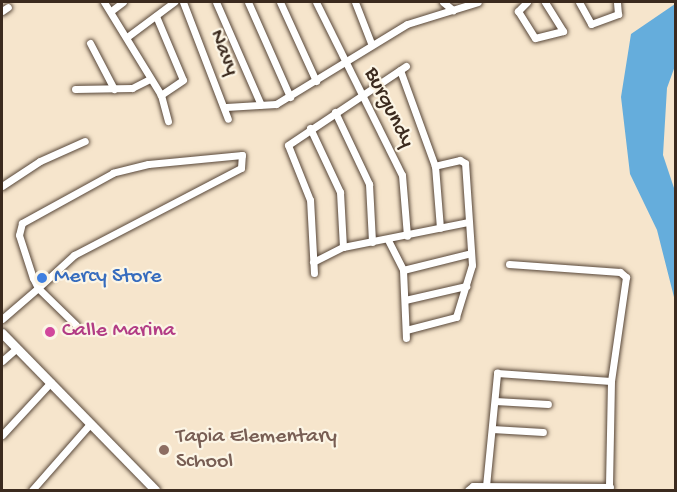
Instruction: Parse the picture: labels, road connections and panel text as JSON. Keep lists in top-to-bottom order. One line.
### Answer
{"streets":{"street":["Navy","Burgundy"]},"places":["Mercy Store","Calle Marina","Tapia Elementary School"]}
